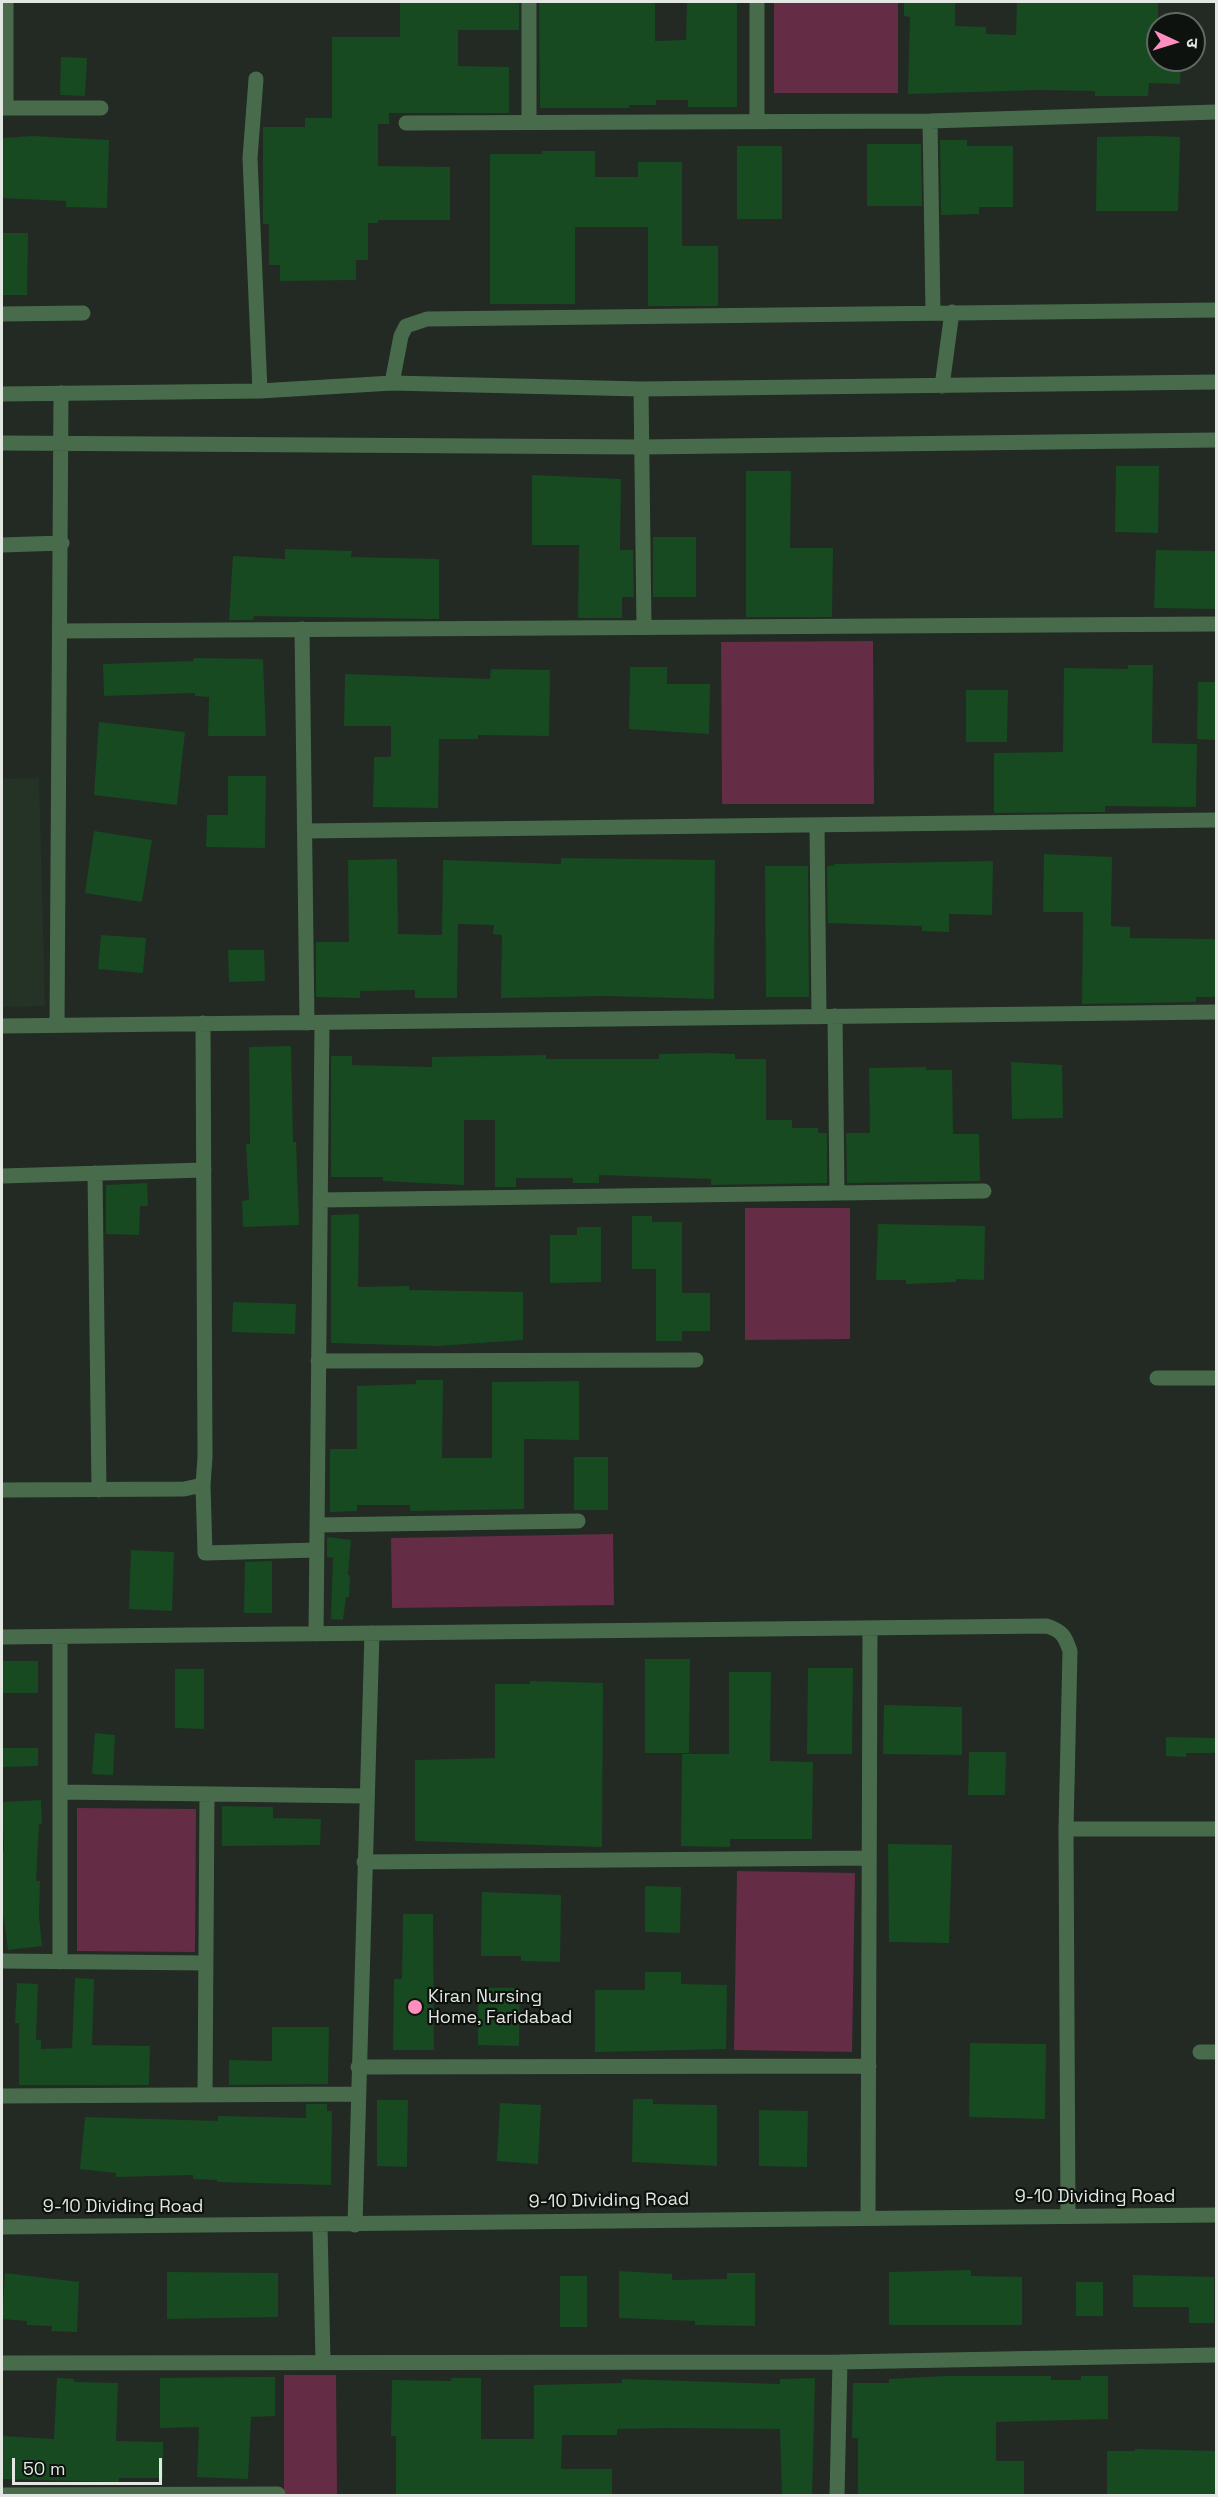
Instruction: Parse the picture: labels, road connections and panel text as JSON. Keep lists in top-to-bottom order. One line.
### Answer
{"streets":{"street":["9-10 Dividing Road"]},"places":["Kiran Nursing Home, Faridabad"],"scale_bar":"50 m","north":"right"}
